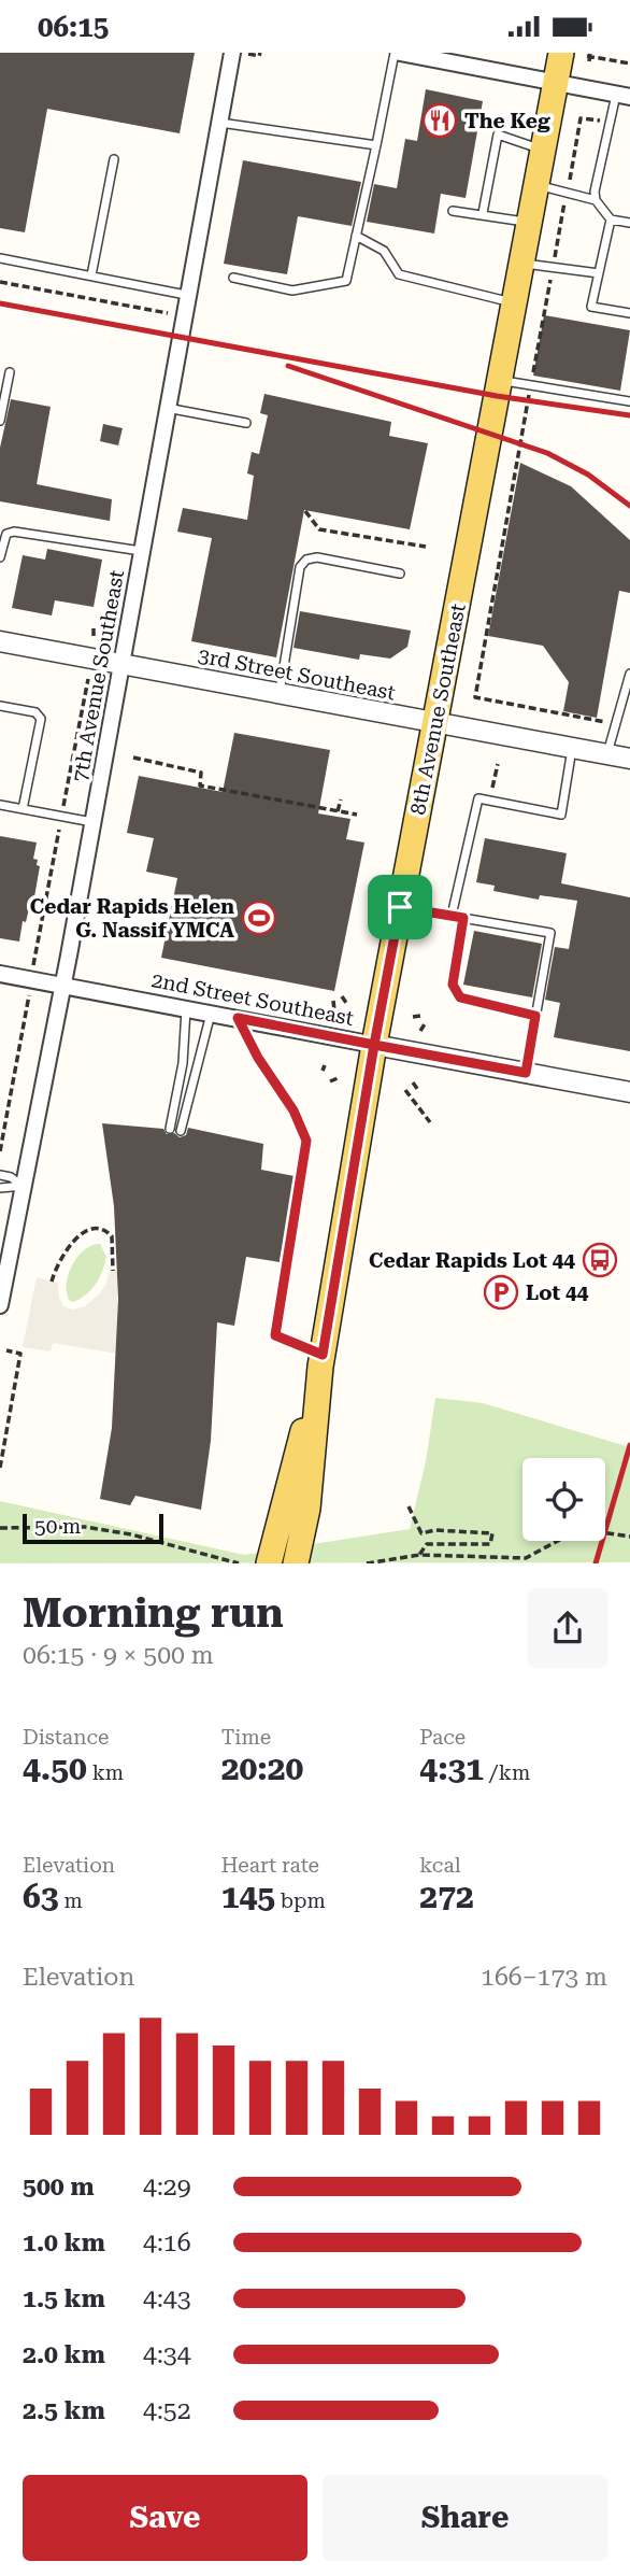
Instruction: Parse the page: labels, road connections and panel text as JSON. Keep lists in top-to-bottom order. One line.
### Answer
{"streets":{"main road":["8th Avenue Southeast"],"street":["3rd Street Southeast","7th Avenue Southeast","2nd Street Southeast"]},"crossings":[["3rd Street Southeast","7th Avenue Southeast"],["3rd Street Southeast","8th Avenue Southeast"],["7th Avenue Southeast","2nd Street Southeast"],["8th Avenue Southeast","2nd Street Southeast"]],"places":{"restaurant":["The Keg"],"sports":["Cedar Rapids Helen G. Nassif YMCA"],"bus stop":["Cedar Rapids Lot 44"],"parking":["Lot 44"]},"scale_bar":"50 m","page":{"status":"06:15","scale":"50 m","heading":["Morning run","06:15 · 9 × 500 m"],"stats":[["Distance","4.50 km"],["Time","20:20"],["Pace","4:31 /km"],["Elevation","63 m"],["Heart rate","145 bpm"],["kcal","272"]],"chart":["Elevation","166–173 m"],"list":[{"name":"500 m","note":"4:29"},{"name":"1.0 km","note":"4:16"},{"name":"1.5 km","note":"4:43"},{"name":"2.0 km","note":"4:34"},{"name":"2.5 km","note":"4:52"}],"buttons":["Save","Share"]}}
